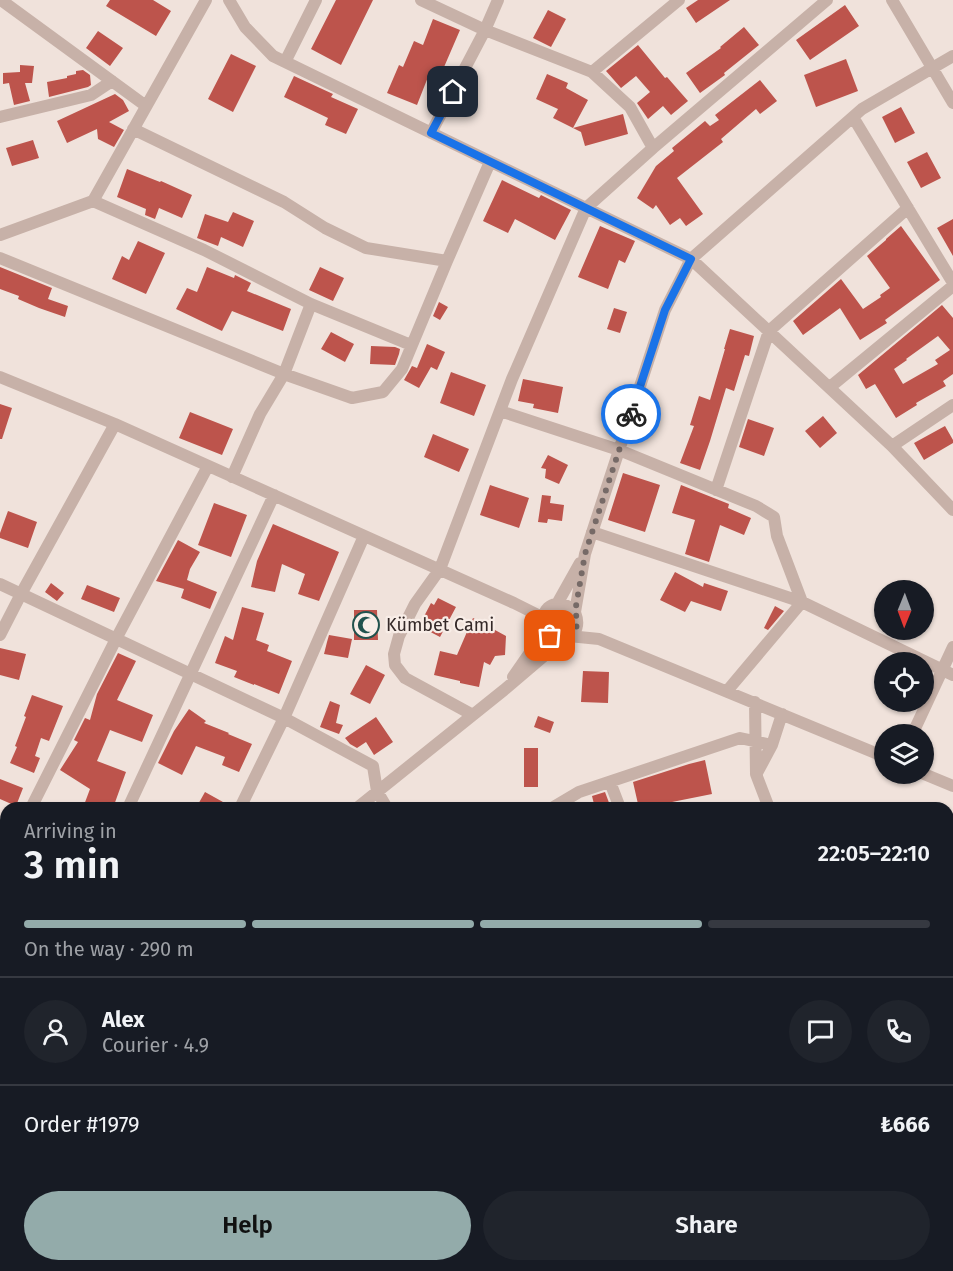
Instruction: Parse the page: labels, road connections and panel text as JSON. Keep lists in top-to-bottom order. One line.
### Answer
{"places":{"mosque":["Kümbet Cami"]},"north":"bottom","page":{"heading":["3 min","Arriving in","22:05–22:10"],"panel":["Alex","Courier · 4.9","Order #1979","₺666"],"bar":"On the way · 290 m","buttons":["Help","Share"]}}
